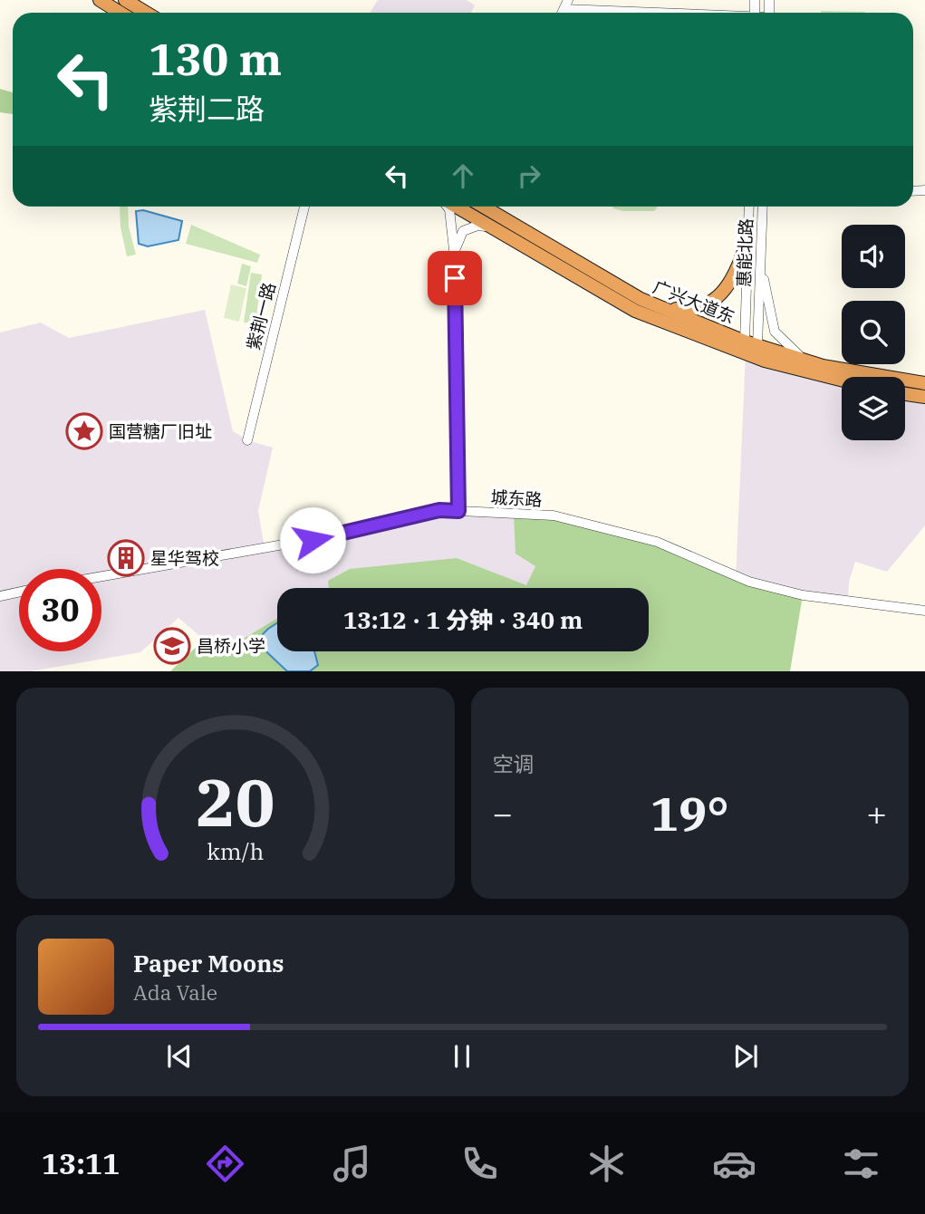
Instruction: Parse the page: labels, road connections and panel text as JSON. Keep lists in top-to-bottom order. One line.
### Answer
{"streets":{"highway":["广兴大道东"],"street":["惠能北路","紫荆一路","城东路"]},"crossings":[["惠能北路","广兴大道东"]],"places":{"place":["国营糖厂旧址"],"building":["星华驾校"],"school or university":["昌桥小学"]},"page":{"turn":["130 m","紫荆二路"],"limit":"30","trip":"13:12 · 1 分钟 · 340 m","tile":"空调","heat":["−","19°","+"],"song":["Paper Moons","Ada Vale"],"tabs":"13:11","gauge":["20","km/h"]}}
